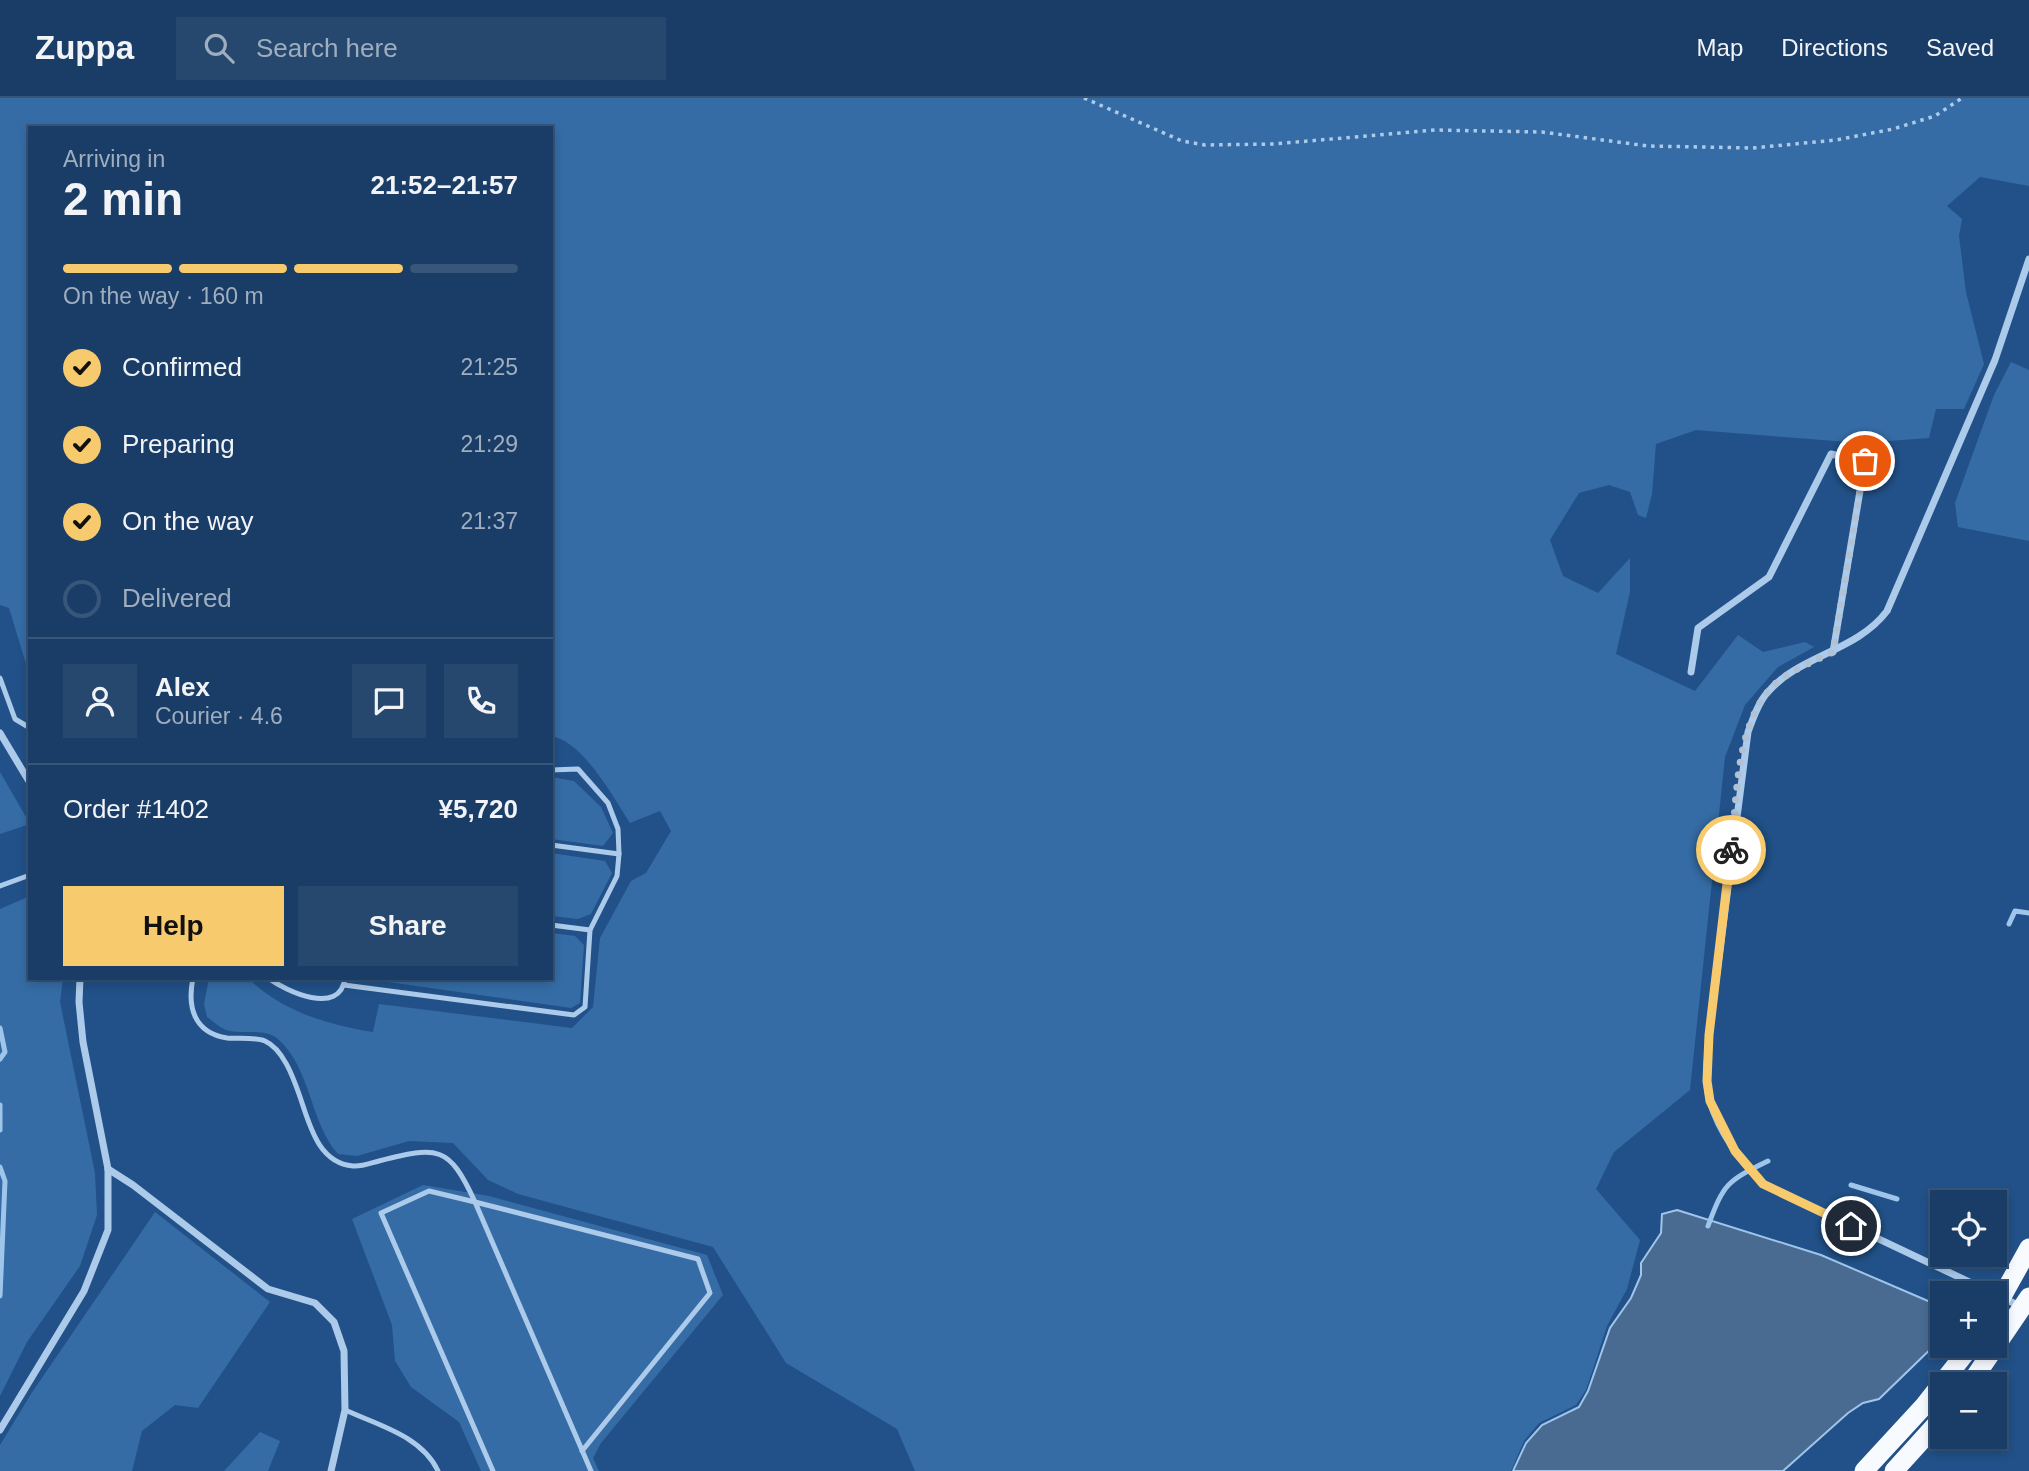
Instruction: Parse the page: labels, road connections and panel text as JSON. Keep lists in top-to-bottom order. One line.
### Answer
{"page":{"header":"Zuppa","search":"Search here","nav":["Map","Directions","Saved"],"heading":["2 min","Arriving in","21:52–21:57"],"panel":["Alex","Courier · 4.6","Order #1402","¥5,720"],"bar":"On the way · 160 m","list":[["Confirmed","21:25"],["Preparing","21:29"],["On the way","21:37"],"Delivered"],"buttons":["Help","Share"],"map_buttons":["+","−"]}}
